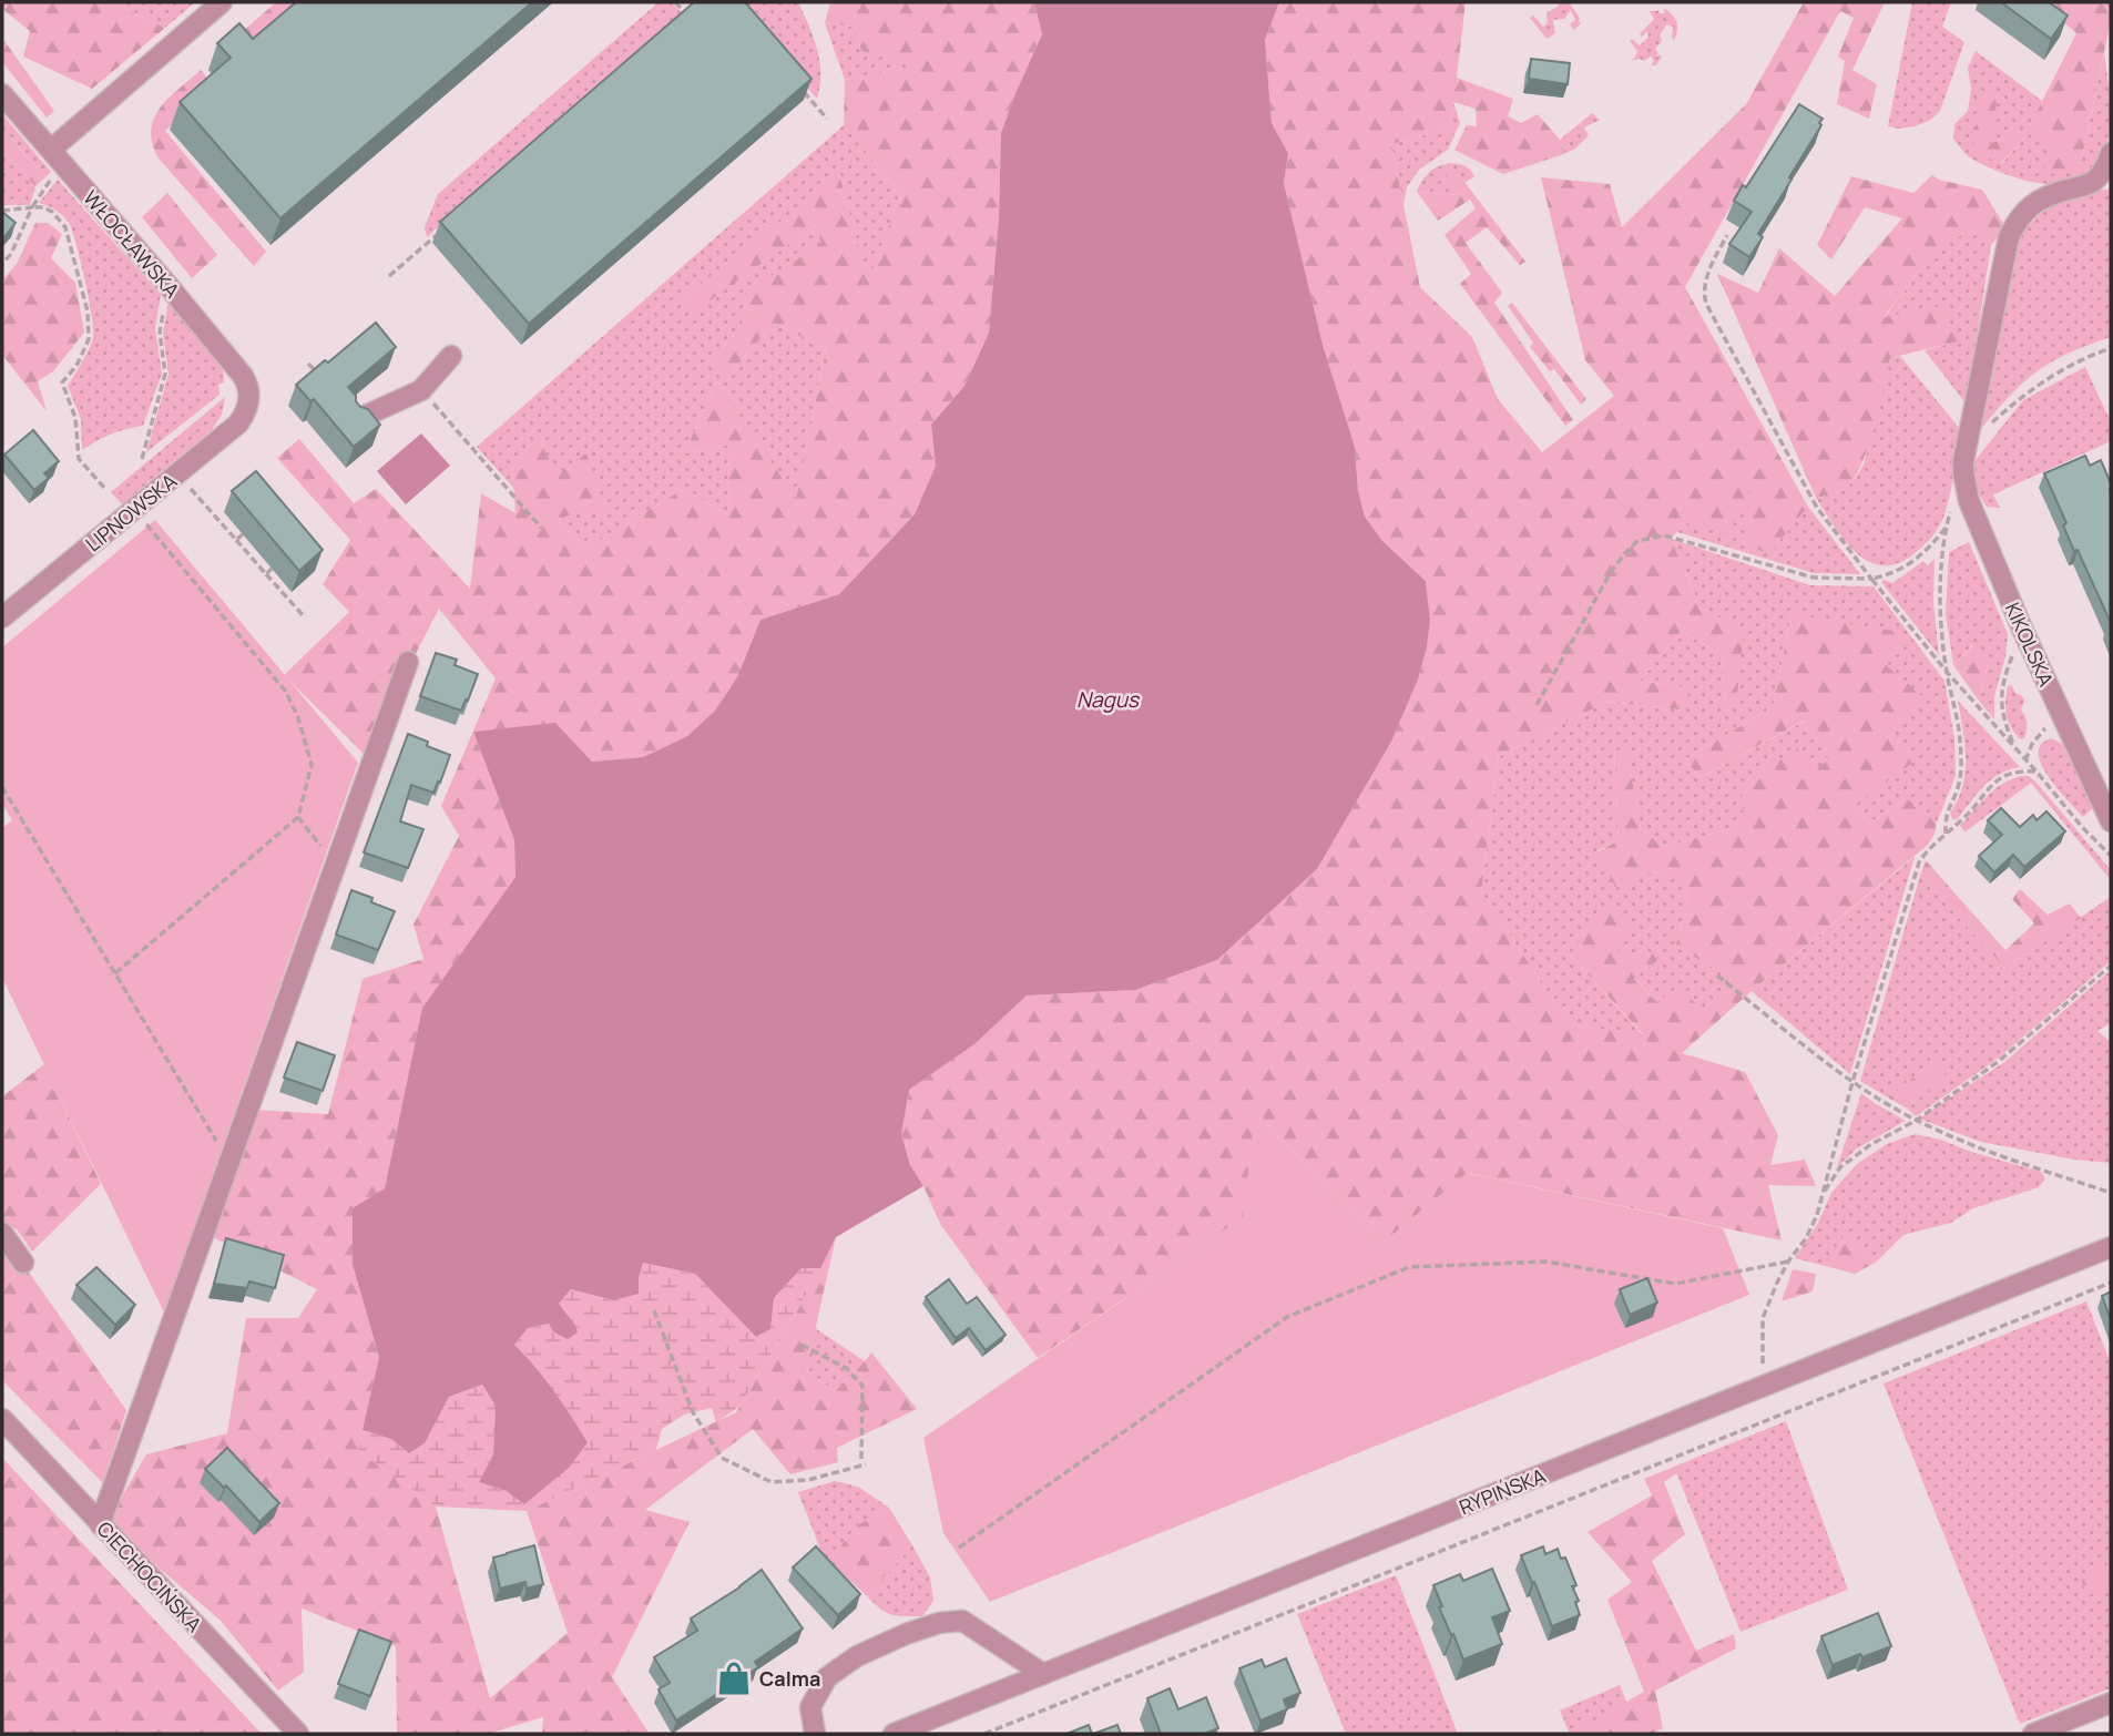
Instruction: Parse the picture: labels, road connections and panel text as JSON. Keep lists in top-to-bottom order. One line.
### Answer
{"streets":{"street":["WŁOCŁAWSKA","LIPNOWSKA","KIKOLSKA","RYPIŃSKA","CIECHOCIŃSKA"]},"crossings":[["WŁOCŁAWSKA","LIPNOWSKA"]],"water":["Nagus"],"places":{"shop":["Calma"]}}
